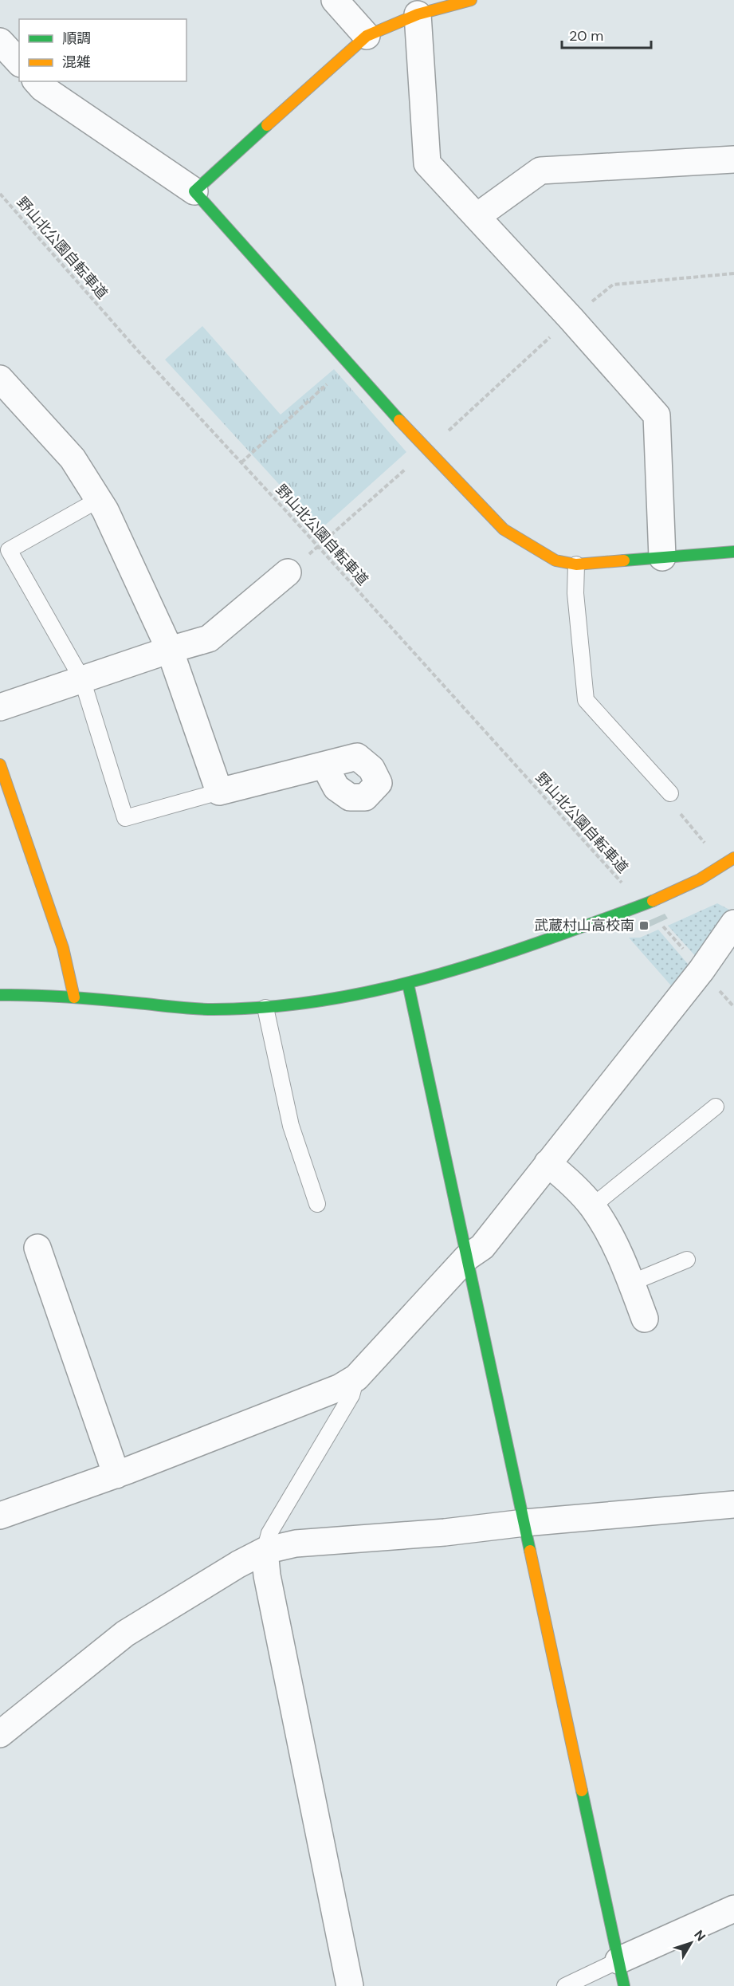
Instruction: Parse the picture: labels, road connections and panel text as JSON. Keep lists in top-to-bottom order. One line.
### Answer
{"streets":{"path":["野山北公園自転車道"]},"places":{"transit":["武蔵村山高校南"]},"legend":["順調","混雑"],"scale_bar":"20 m","north":"top right"}
